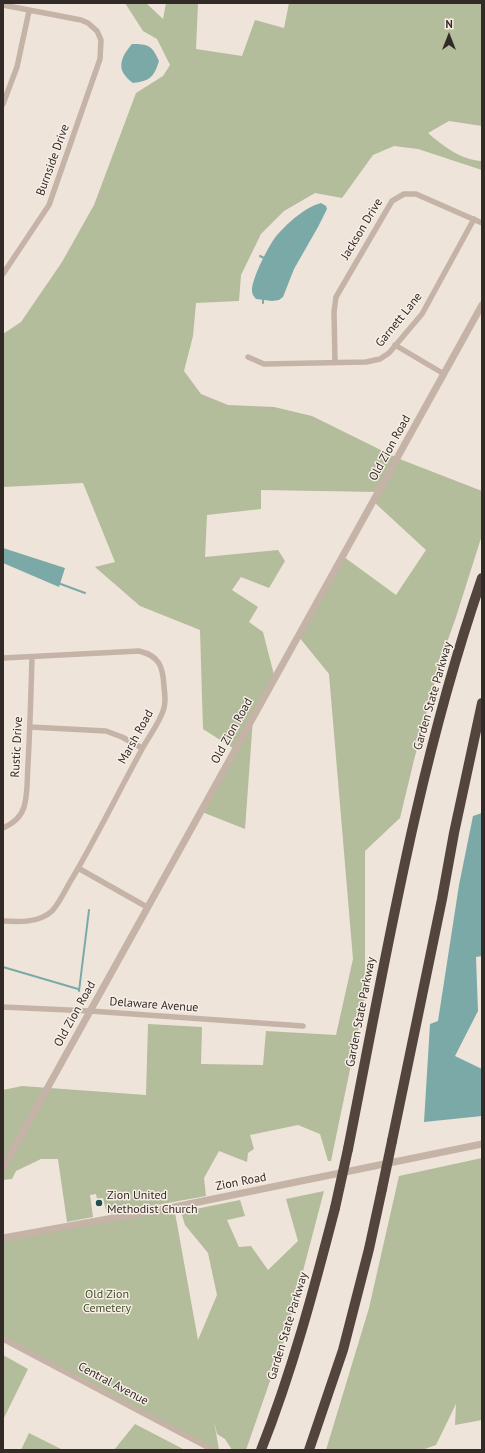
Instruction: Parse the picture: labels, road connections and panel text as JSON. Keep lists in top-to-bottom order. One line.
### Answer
{"streets":{"highway":["Garden State Parkway"],"street":["Burnside Drive","Jackson Drive","Garnett Lane","Old Zion Road","Marsh Road","Rustic Drive","Delaware Avenue","Zion Road","Central Avenue"]},"crossings":[["Jackson Drive","Garnett Lane"],["Old Zion Road","Delaware Avenue"],["Marsh Road","Rustic Drive"]],"parks":["Old Zion Cemetery"],"places":["Zion United Methodist Church"],"north":"top"}
